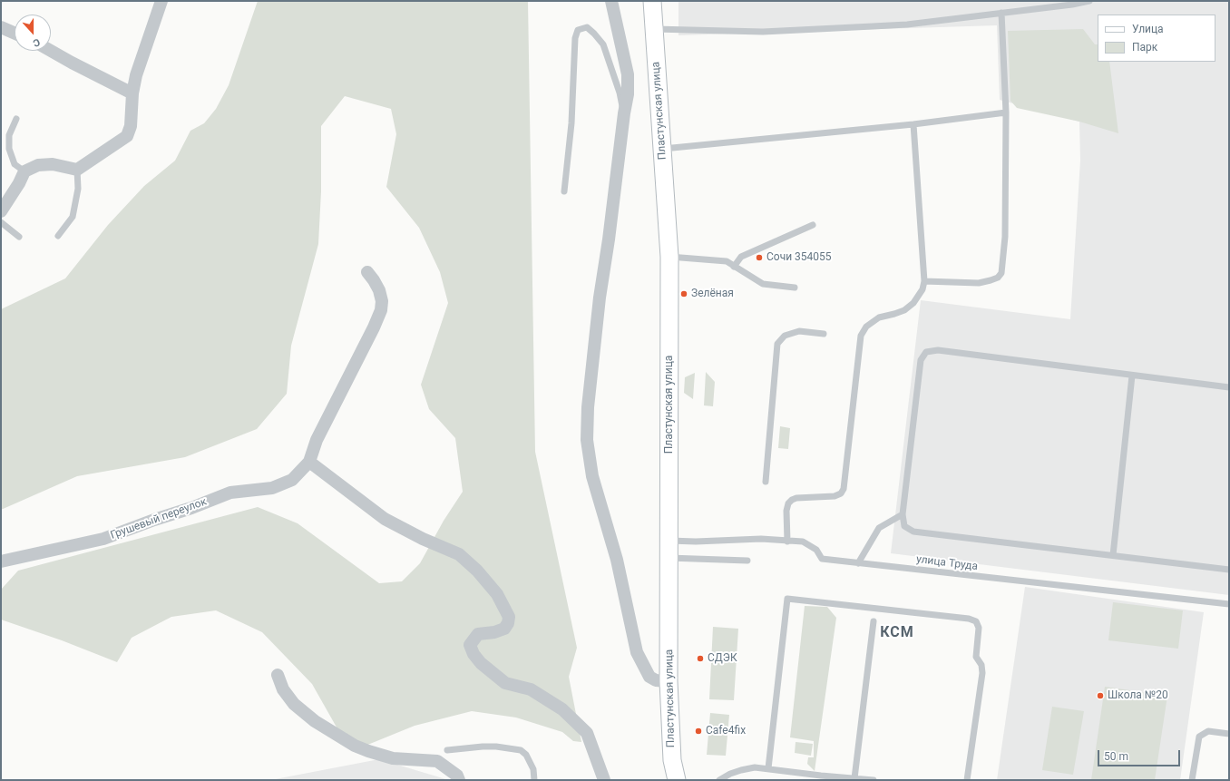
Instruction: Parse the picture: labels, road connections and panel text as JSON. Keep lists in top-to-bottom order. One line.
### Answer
{"streets":{"main road":["Пластунская улица"],"street":["Грушевый переулок"],"lane":["улица Труда"]},"crossings":[["Пластунская улица","улица Труда"]],"districts":["КСМ"],"places":["Сочи 354055","Зелёная","СДЭК","Школа №20","Cafe4fix"],"legend":["Улица","Парк"],"scale_bar":"50 m","north":"bottom"}
